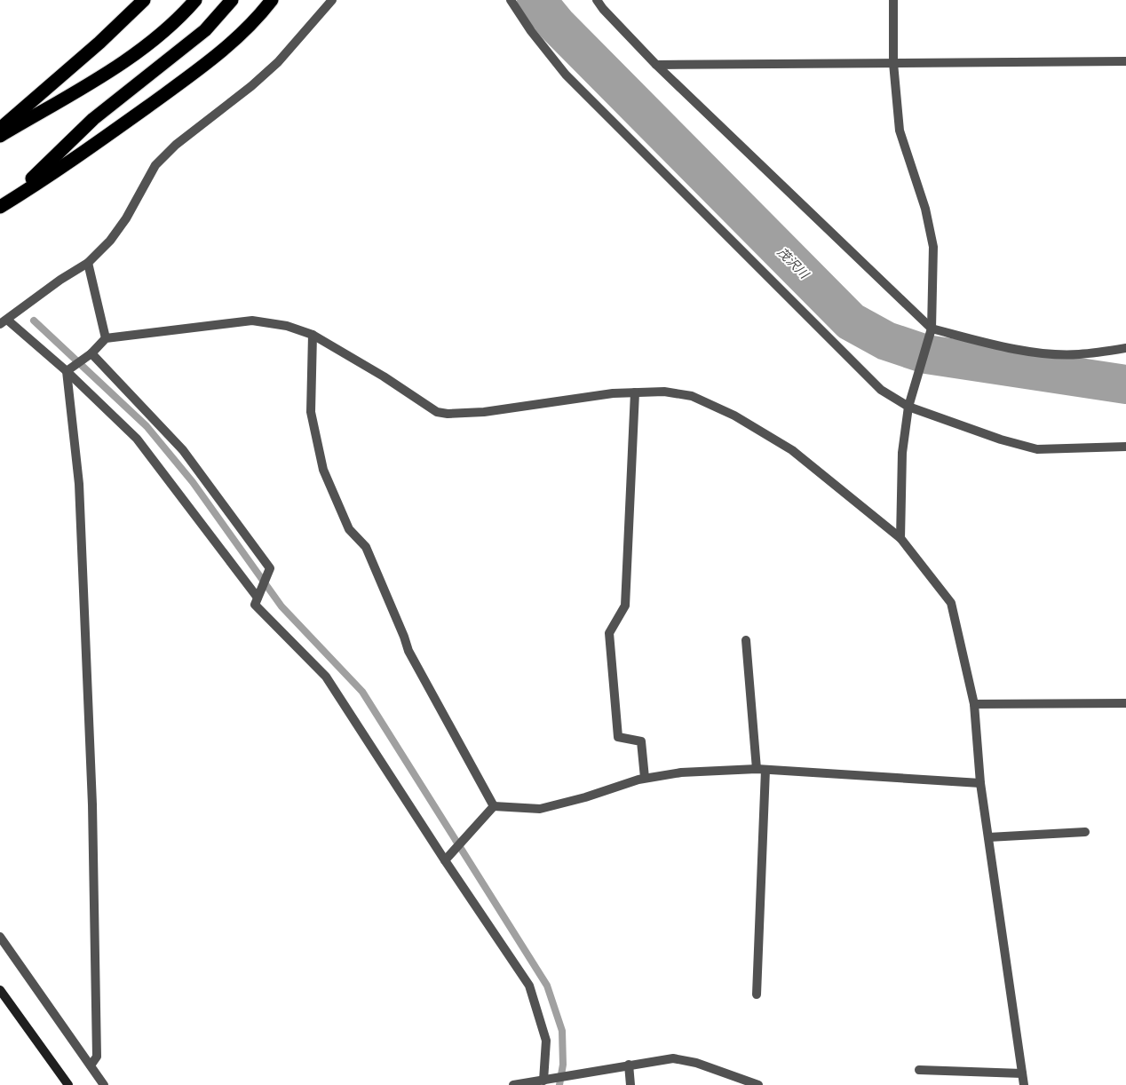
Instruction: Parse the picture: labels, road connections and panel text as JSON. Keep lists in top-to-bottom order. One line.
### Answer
{"water":["茂沢川"]}
